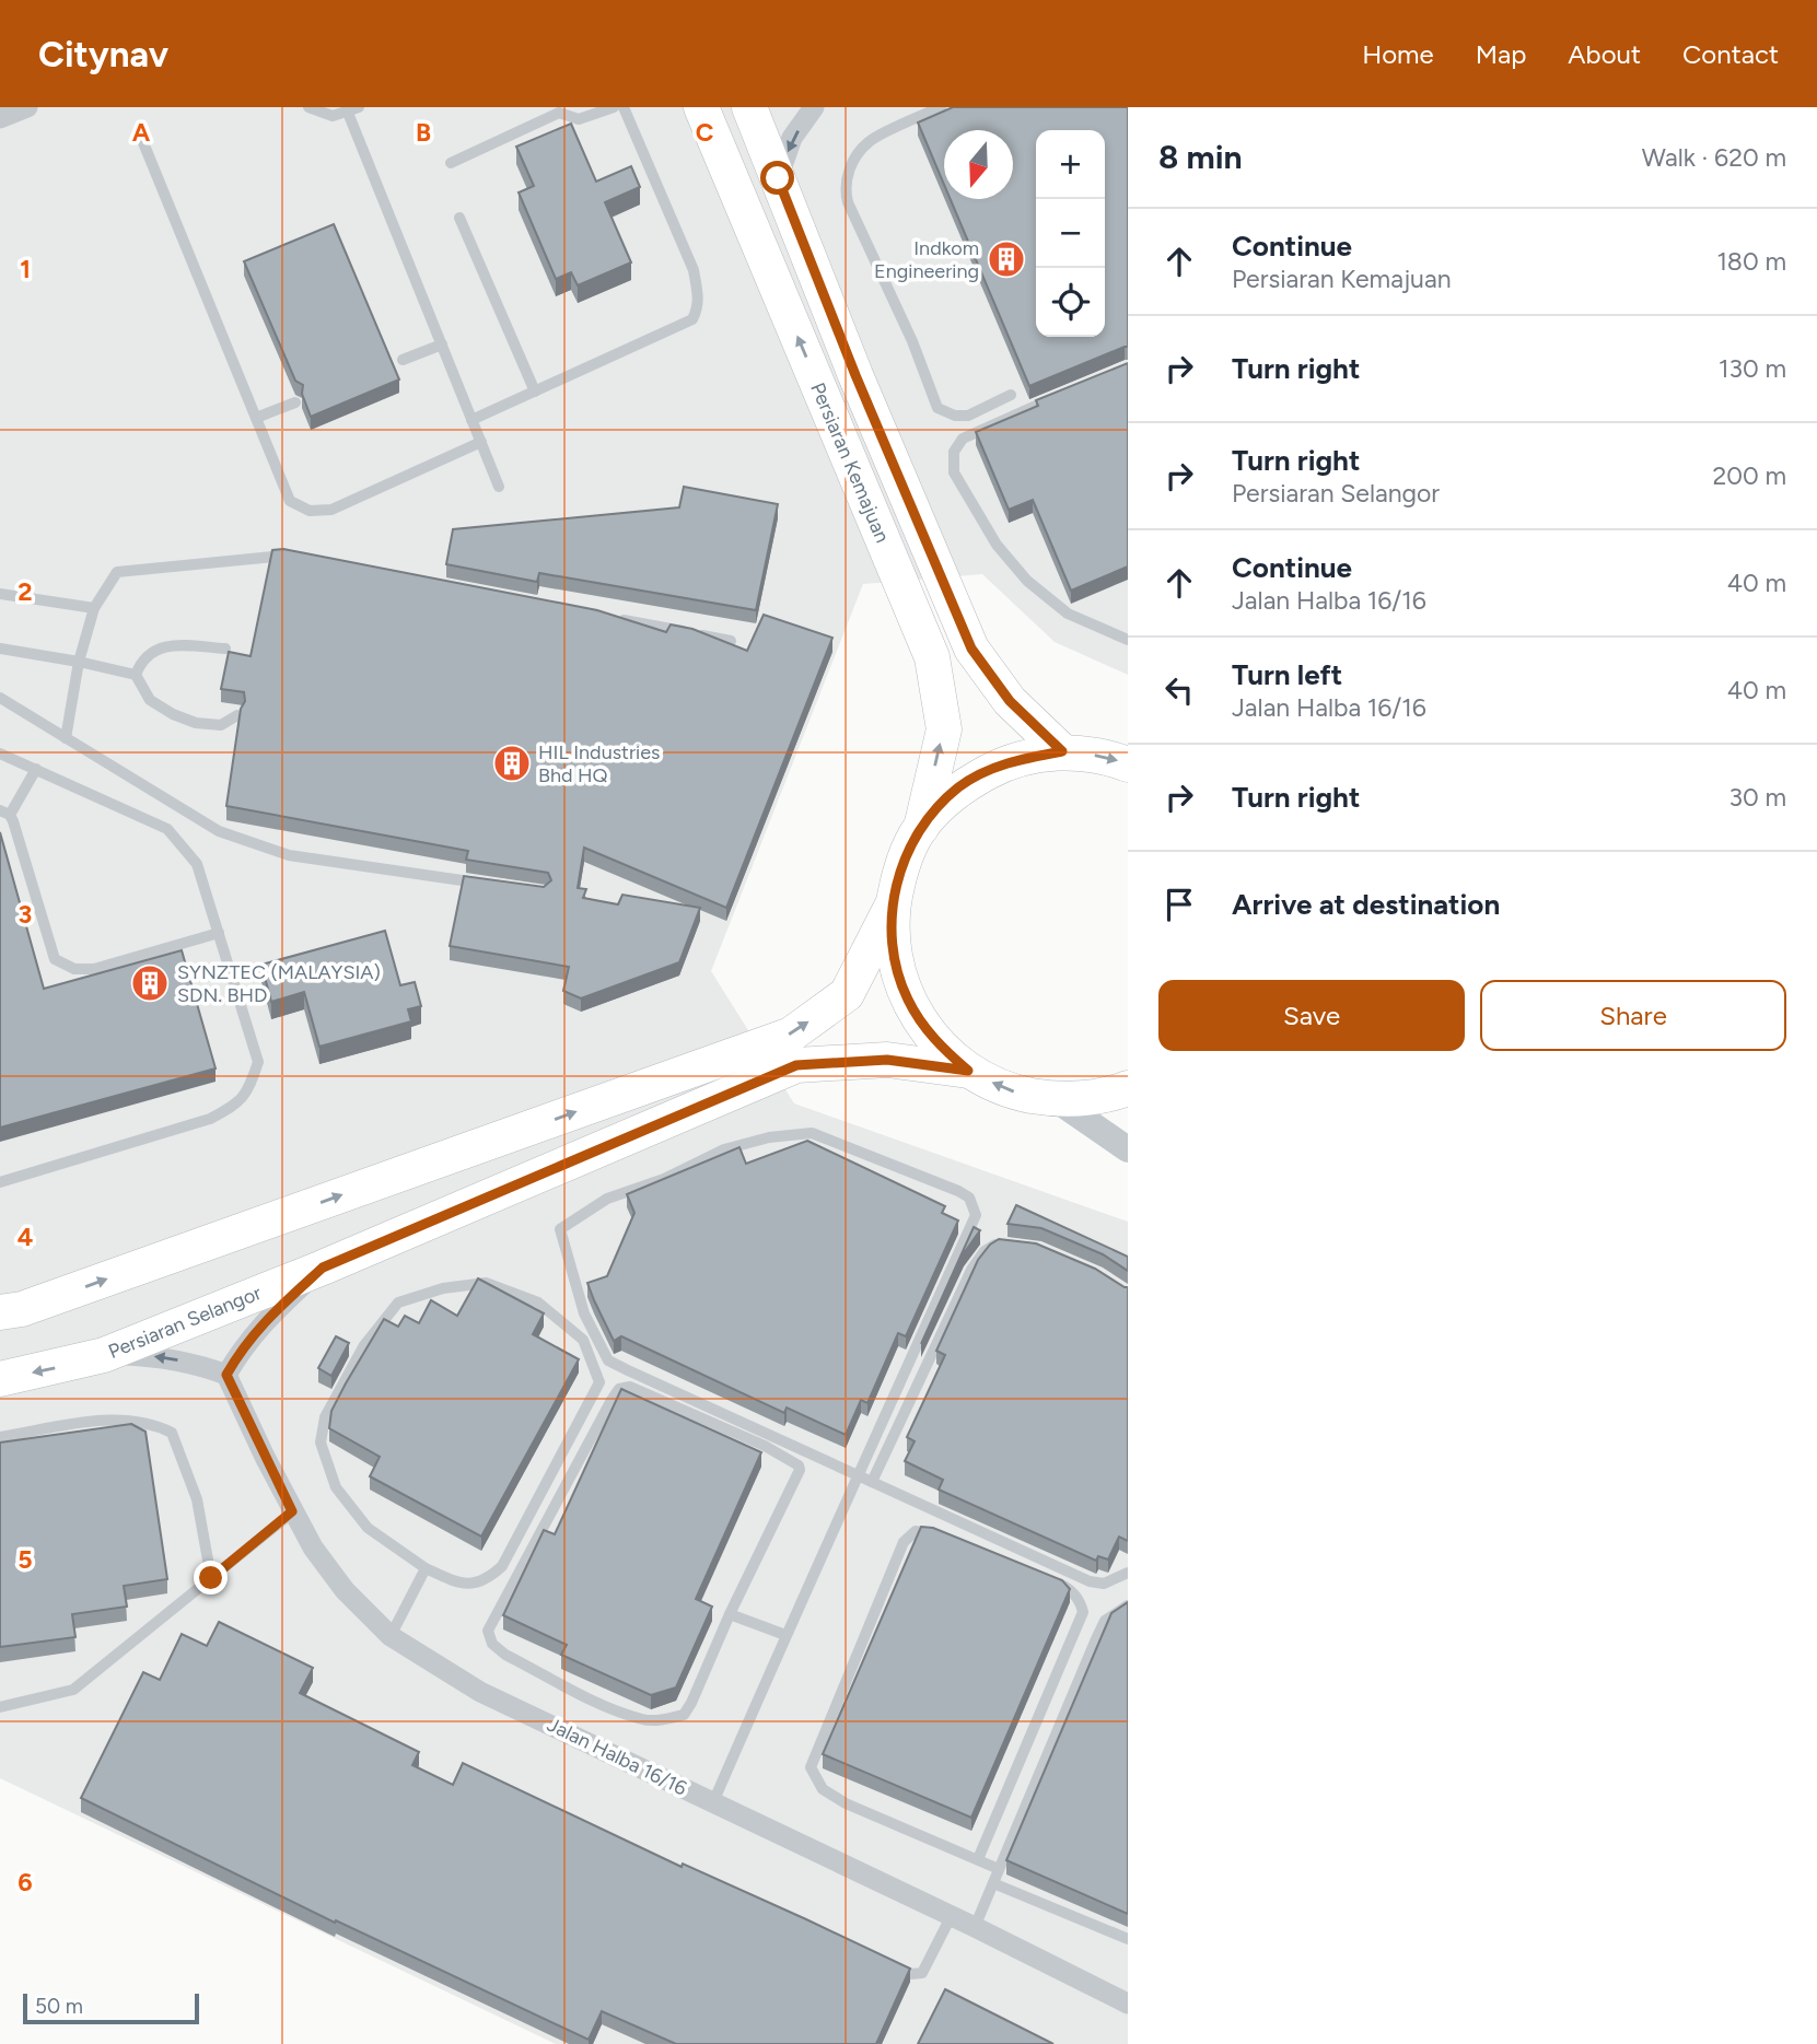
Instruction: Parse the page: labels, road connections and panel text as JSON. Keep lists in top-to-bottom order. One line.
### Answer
{"streets":{"main road":["Persiaran Kemajuan","Persiaran Selangor"],"street":["Jalan Halba 16/16"]},"places":{"building":["Indkom Engineering","HIL Industries Bhd HQ","SYNZTEC (MALAYSIA) SDN. BHD"]},"scale_bar":"50 m","north":"bottom","page":{"header":"Citynav","nav":["Home","Map","About","Contact"],"heading":["8 min","Walk · 620 m"],"map_buttons":["+","−"],"list":[["Continue","Persiaran Kemajuan","180 m"],["Turn right","130 m"],["Turn right","Persiaran Selangor","200 m"],["Continue","Jalan Halba 16/16","40 m"],["Turn left","Jalan Halba 16/16","40 m"],["Turn right","30 m"],"Arrive at destination"],"buttons":["Save","Share"],"scale":"50 m"},"grid":{"columns":["A","B","C"],"rows":["1","2","3","4","5","6"]}}
